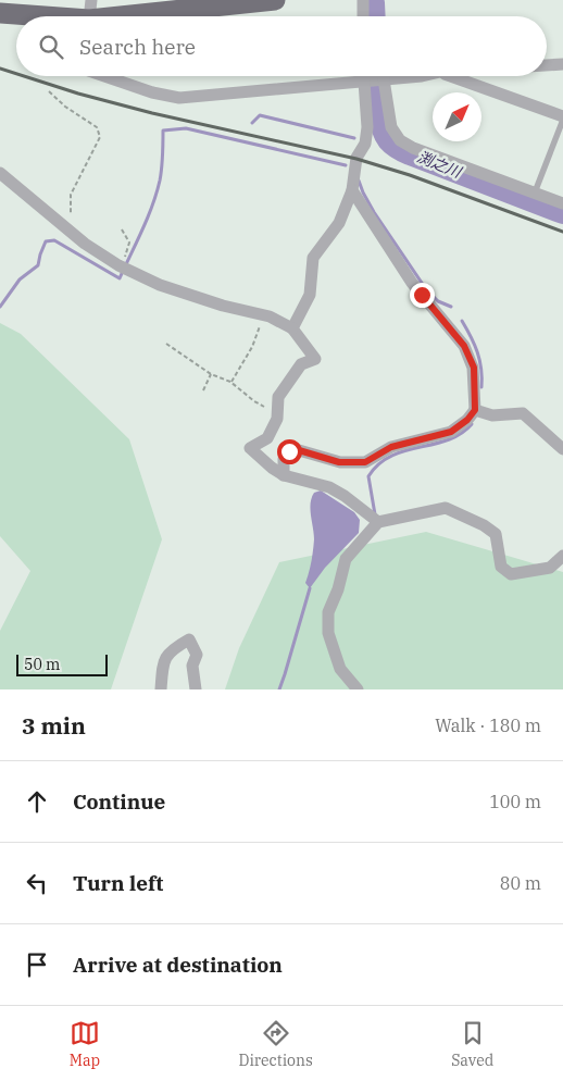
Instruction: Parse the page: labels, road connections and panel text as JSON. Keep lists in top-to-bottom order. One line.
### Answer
{"water":["渕之川"],"scale_bar":"50 m","north":"top right","page":{"search":"Search here","scale":"50 m","heading":["3 min","Walk · 180 m"],"list":[["Continue","100 m"],["Turn left","80 m"],"Arrive at destination"],"nav":["Map","Directions","Saved"]}}
